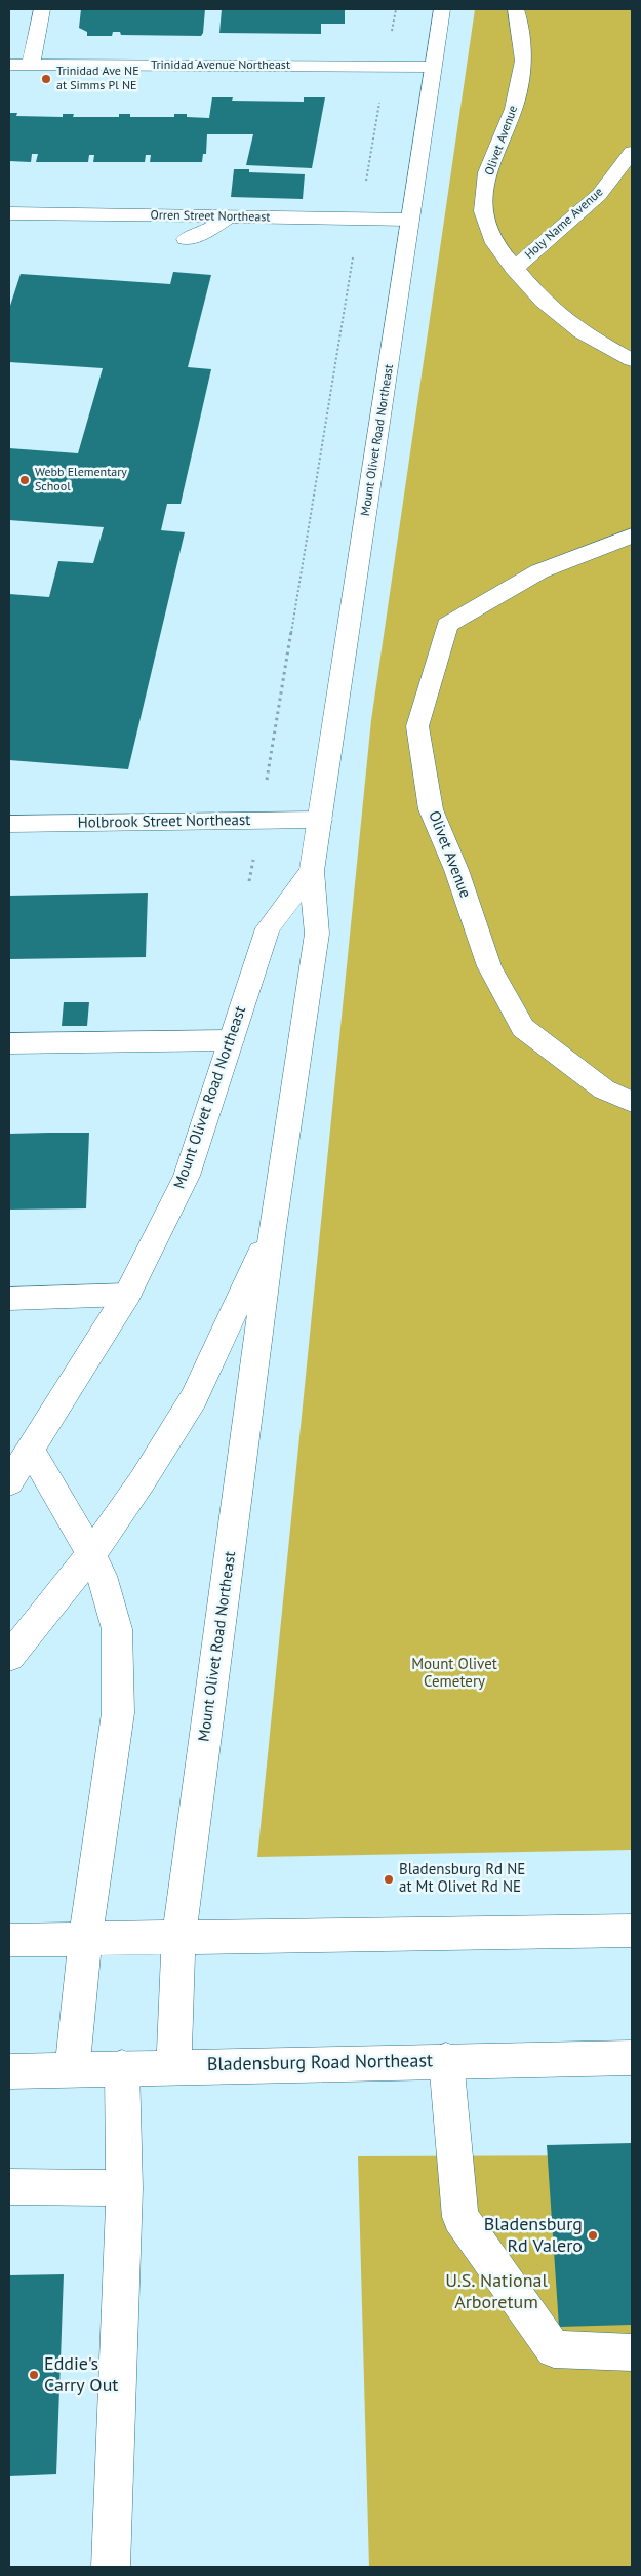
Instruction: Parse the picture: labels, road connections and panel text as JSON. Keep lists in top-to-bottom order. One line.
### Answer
{"streets":{"main road":["Trinidad Avenue Northeast","Olivet Avenue","Orren Street Northeast","Holy Name Avenue","Mount Olivet Road Northeast","Holbrook Street Northeast","Bladensburg Road Northeast"]},"crossings":[["Trinidad Avenue Northeast","Mount Olivet Road Northeast"],["Olivet Avenue","Holy Name Avenue"],["Orren Street Northeast","Mount Olivet Road Northeast"],["Mount Olivet Road Northeast","Holbrook Street Northeast"],["Mount Olivet Road Northeast","Bladensburg Road Northeast"]],"parks":["Mount Olivet Cemetery","U.S. National Arboretum"],"places":["Trinidad Ave NE at Simms Pl NE","Webb Elementary School","Bladensburg Rd NE at Mt Olivet Rd NE","Bladensburg Rd Valero","Eddie's Carry Out"]}
